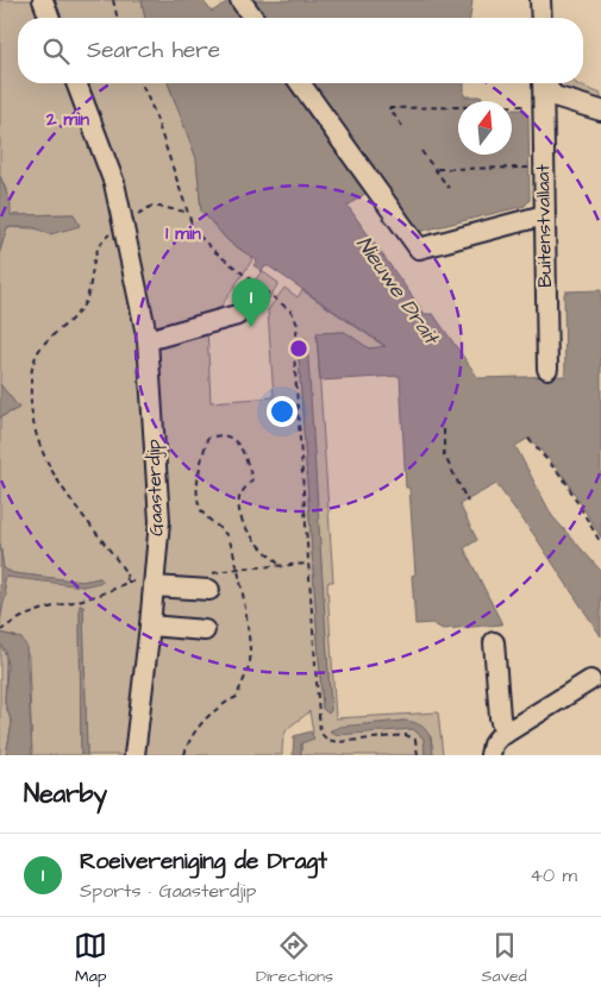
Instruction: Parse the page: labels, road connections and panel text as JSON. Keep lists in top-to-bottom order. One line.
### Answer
{"streets":{"street":["Buitenstvallaat","Gaasterdjip"]},"water":["Nieuwe Drait"],"north":"top","page":{"search":"Search here","pins":"1","heading":"Nearby","list":[{"mark":"1","name":"Roeivereniging de Dragt","note":"Sports · Gaasterdjip","value":"40 m"}],"nav":["Map","Directions","Saved"]},"rings":["2 min","1 min"]}
